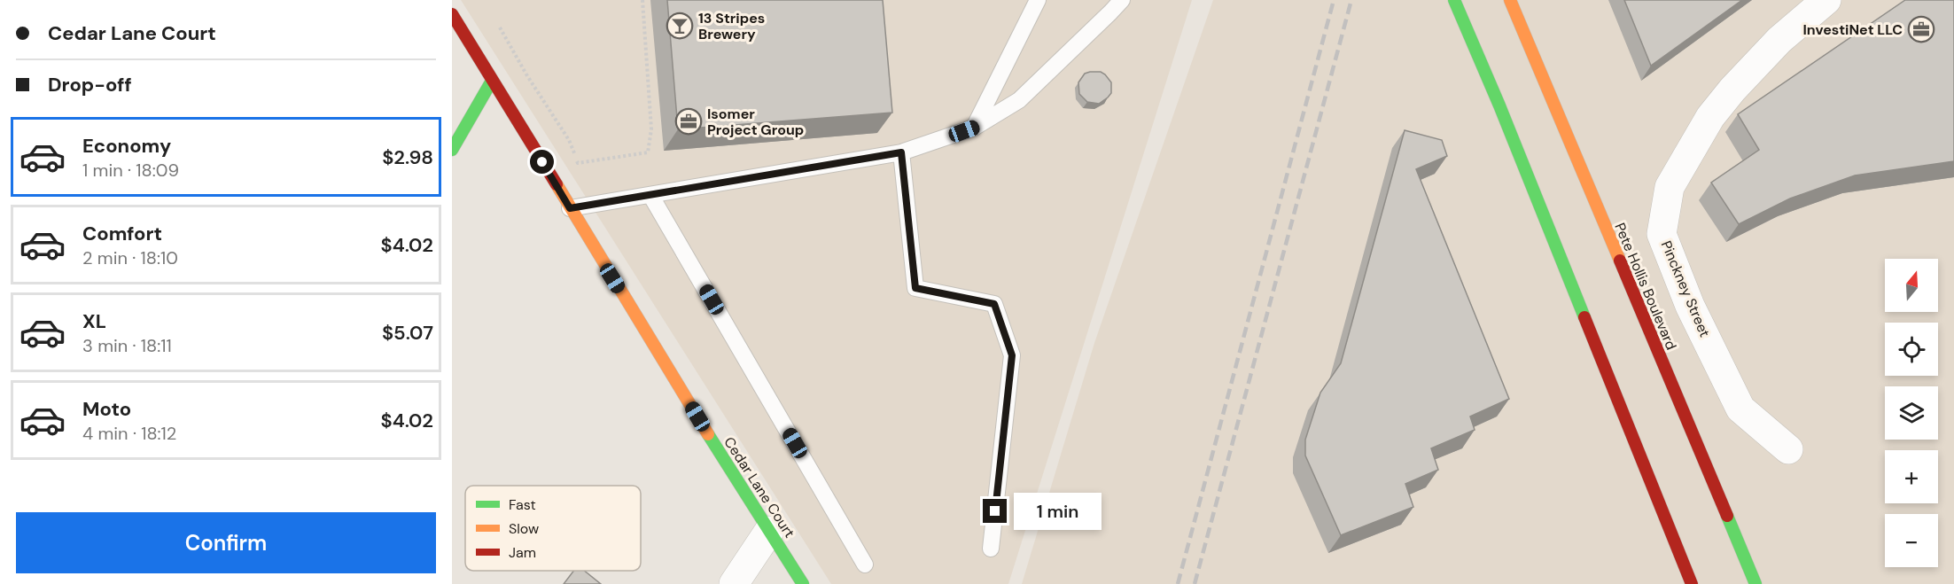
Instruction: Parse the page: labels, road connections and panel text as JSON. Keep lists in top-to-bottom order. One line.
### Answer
{"streets":{"main road":["Pete Hollis Boulevard","Cedar Lane Court"],"street":["Pinckney Street"]},"places":{"bar":["13 Stripes Brewery"],"office":["InvestiNet LLC","Isomer Project Group"]},"legend":["Fast","Slow","Jam"],"north":"top","page":{"banner":["Cedar Lane Court","Drop-off"],"list":[{"name":"Economy","note":"1 min · 18:09","value":"$2.98"},{"name":"Comfort","note":"2 min · 18:10","value":"$4.02"},{"name":"XL","note":"3 min · 18:11","value":"$5.07"},{"name":"Moto","note":"4 min · 18:12","value":"$4.02"}],"map_buttons":["+","−"],"bubble":"1 min","buttons":"Confirm"}}
